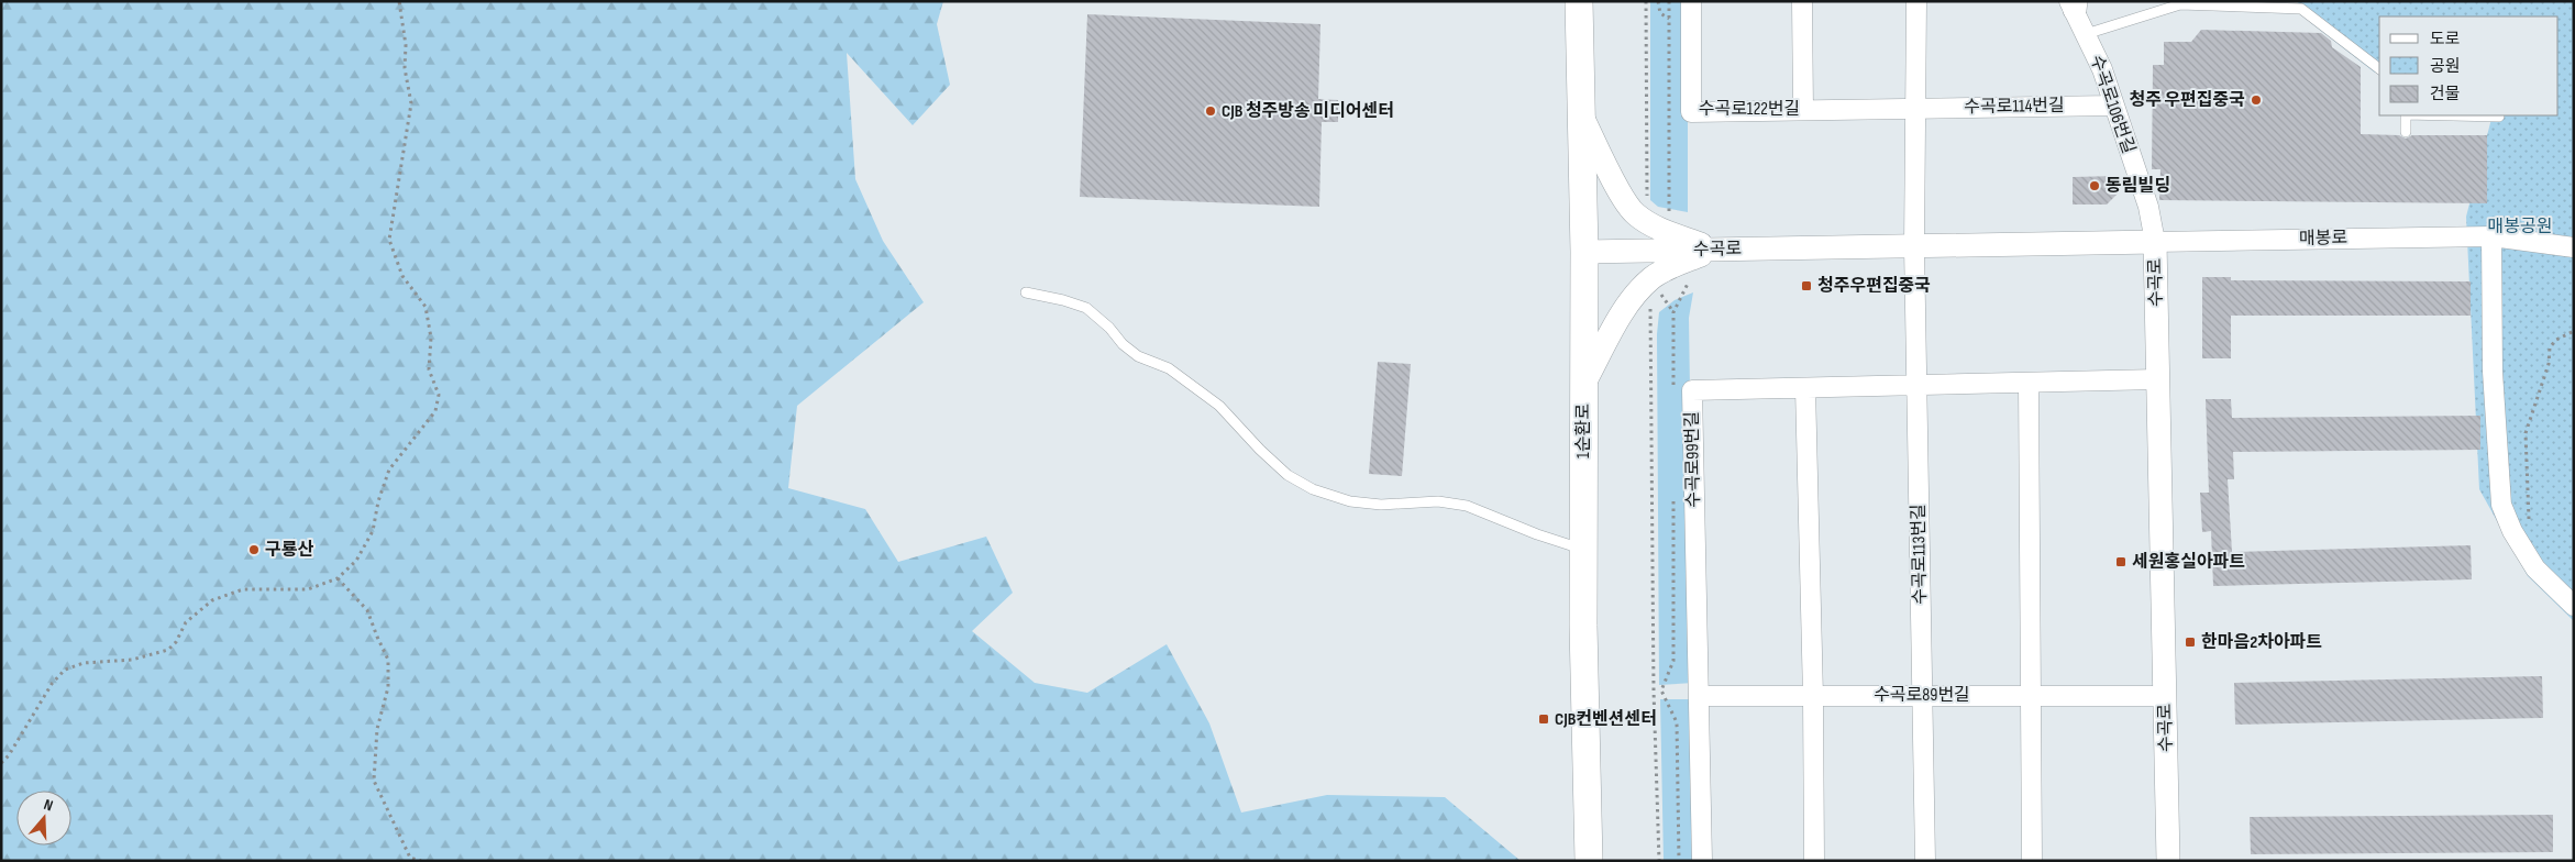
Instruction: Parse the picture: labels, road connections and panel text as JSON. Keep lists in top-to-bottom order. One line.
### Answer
{"streets":{"main road":["1순환로"],"street":["수곡로106번길","수곡로114번길","수곡로122번길","매봉로","수곡로","수곡로99번길","수곡로113번길","수곡로89번길"]},"crossings":[["수곡로106번길","수곡로114번길"],["수곡로106번길","매봉로"],["수곡로106번길","수곡로"],["수곡로114번길","수곡로122번길"],["매봉로","수곡로"],["수곡로","1순환로"],["수곡로","수곡로99번길"],["수곡로","수곡로113번길"],["수곡로","수곡로89번길"],["수곡로99번길","수곡로113번길"],["수곡로99번길","수곡로89번길"],["수곡로113번길","수곡로89번길"]],"parks":["매봉공원"],"places":{"other":["청주 우편집중국","CJB 청주방송 미디어센터","동림빌딩","구룡산"],"transit":["청주우편집중국","세원홍실아파트","한마음2차아파트","CJB컨벤션센터"]},"legend":["도로","공원","건물"],"north":"top"}
